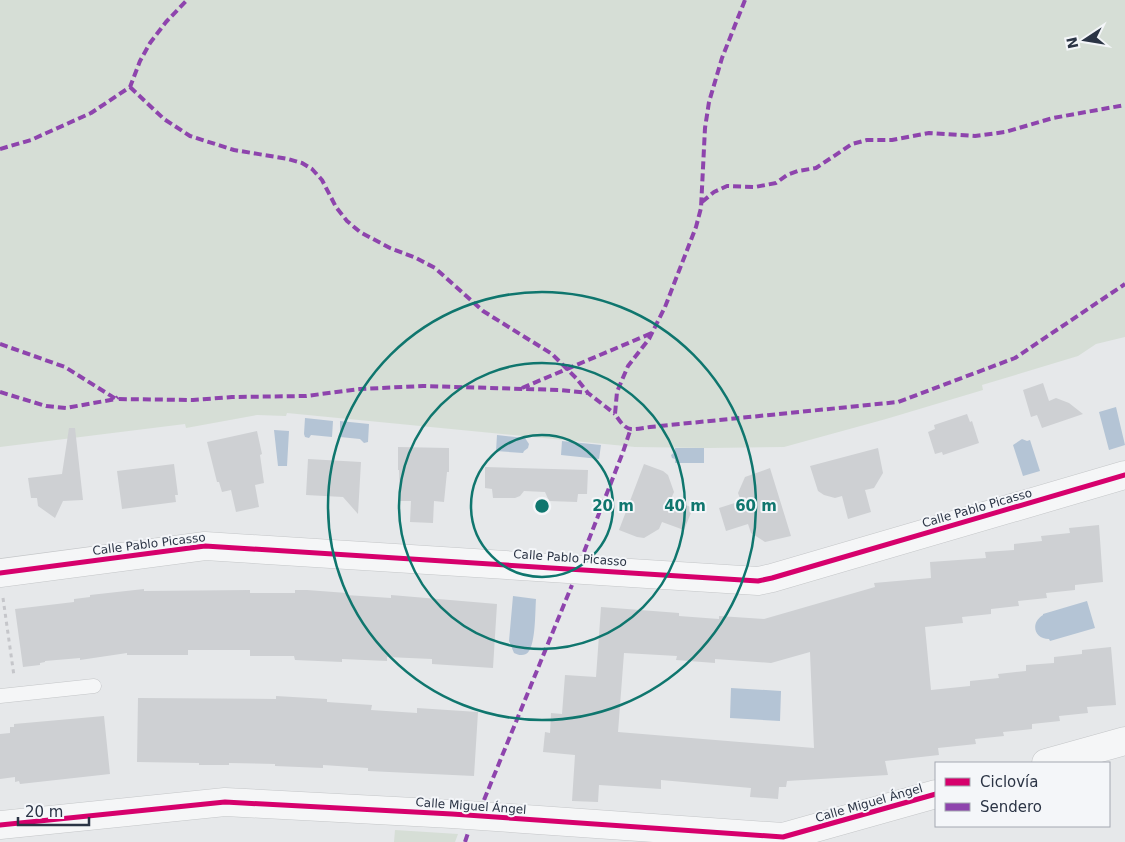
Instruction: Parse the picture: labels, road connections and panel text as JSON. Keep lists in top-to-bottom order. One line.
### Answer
{"streets":{"street":["Calle Pablo Picasso","Calle Miguel Ángel"]},"legend":["Ciclovía","Sendero"],"scale_bar":"20 m","north":"left","rings":["20 m","40 m","60 m"]}
